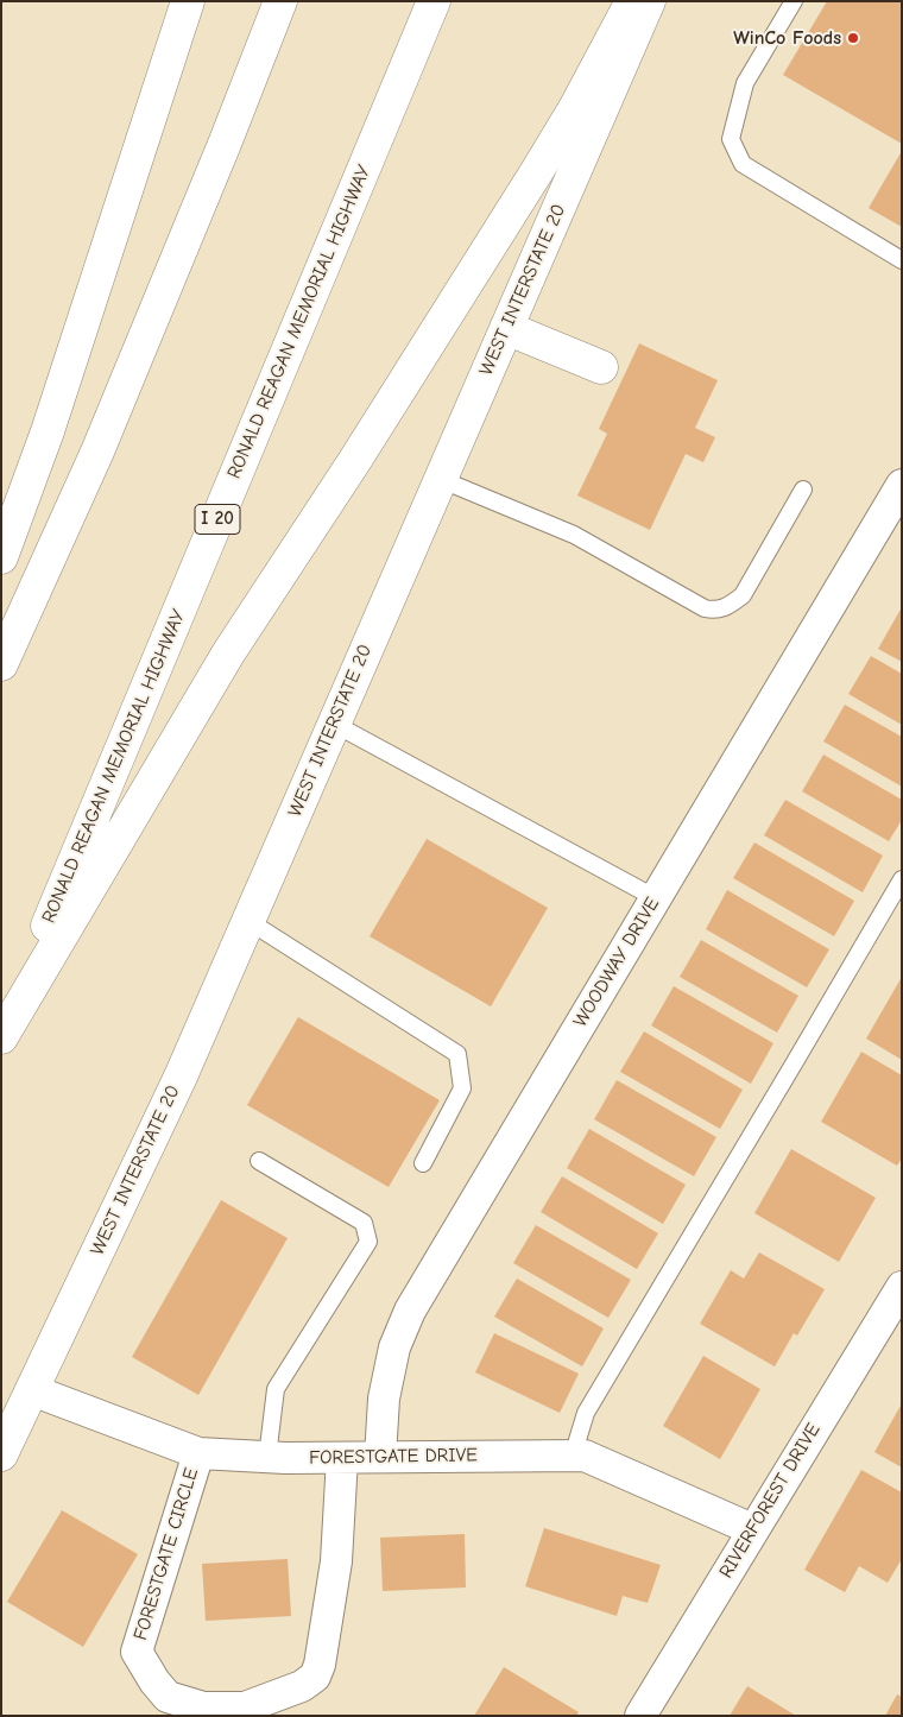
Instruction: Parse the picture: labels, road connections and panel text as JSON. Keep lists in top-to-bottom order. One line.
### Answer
{"streets":{"main road":["WEST INTERSTATE 20","RONALD REAGAN MEMORIAL HIGHWAY","I 20"],"street":["WOODWAY DRIVE","FORESTGATE DRIVE","RIVERFOREST DRIVE","FORESTGATE CIRCLE"]},"crossings":[["WEST INTERSTATE 20","FORESTGATE DRIVE"],["WOODWAY DRIVE","FORESTGATE DRIVE"],["FORESTGATE DRIVE","RIVERFOREST DRIVE"],["FORESTGATE DRIVE","FORESTGATE CIRCLE"]],"places":["WinCo Foods"]}
